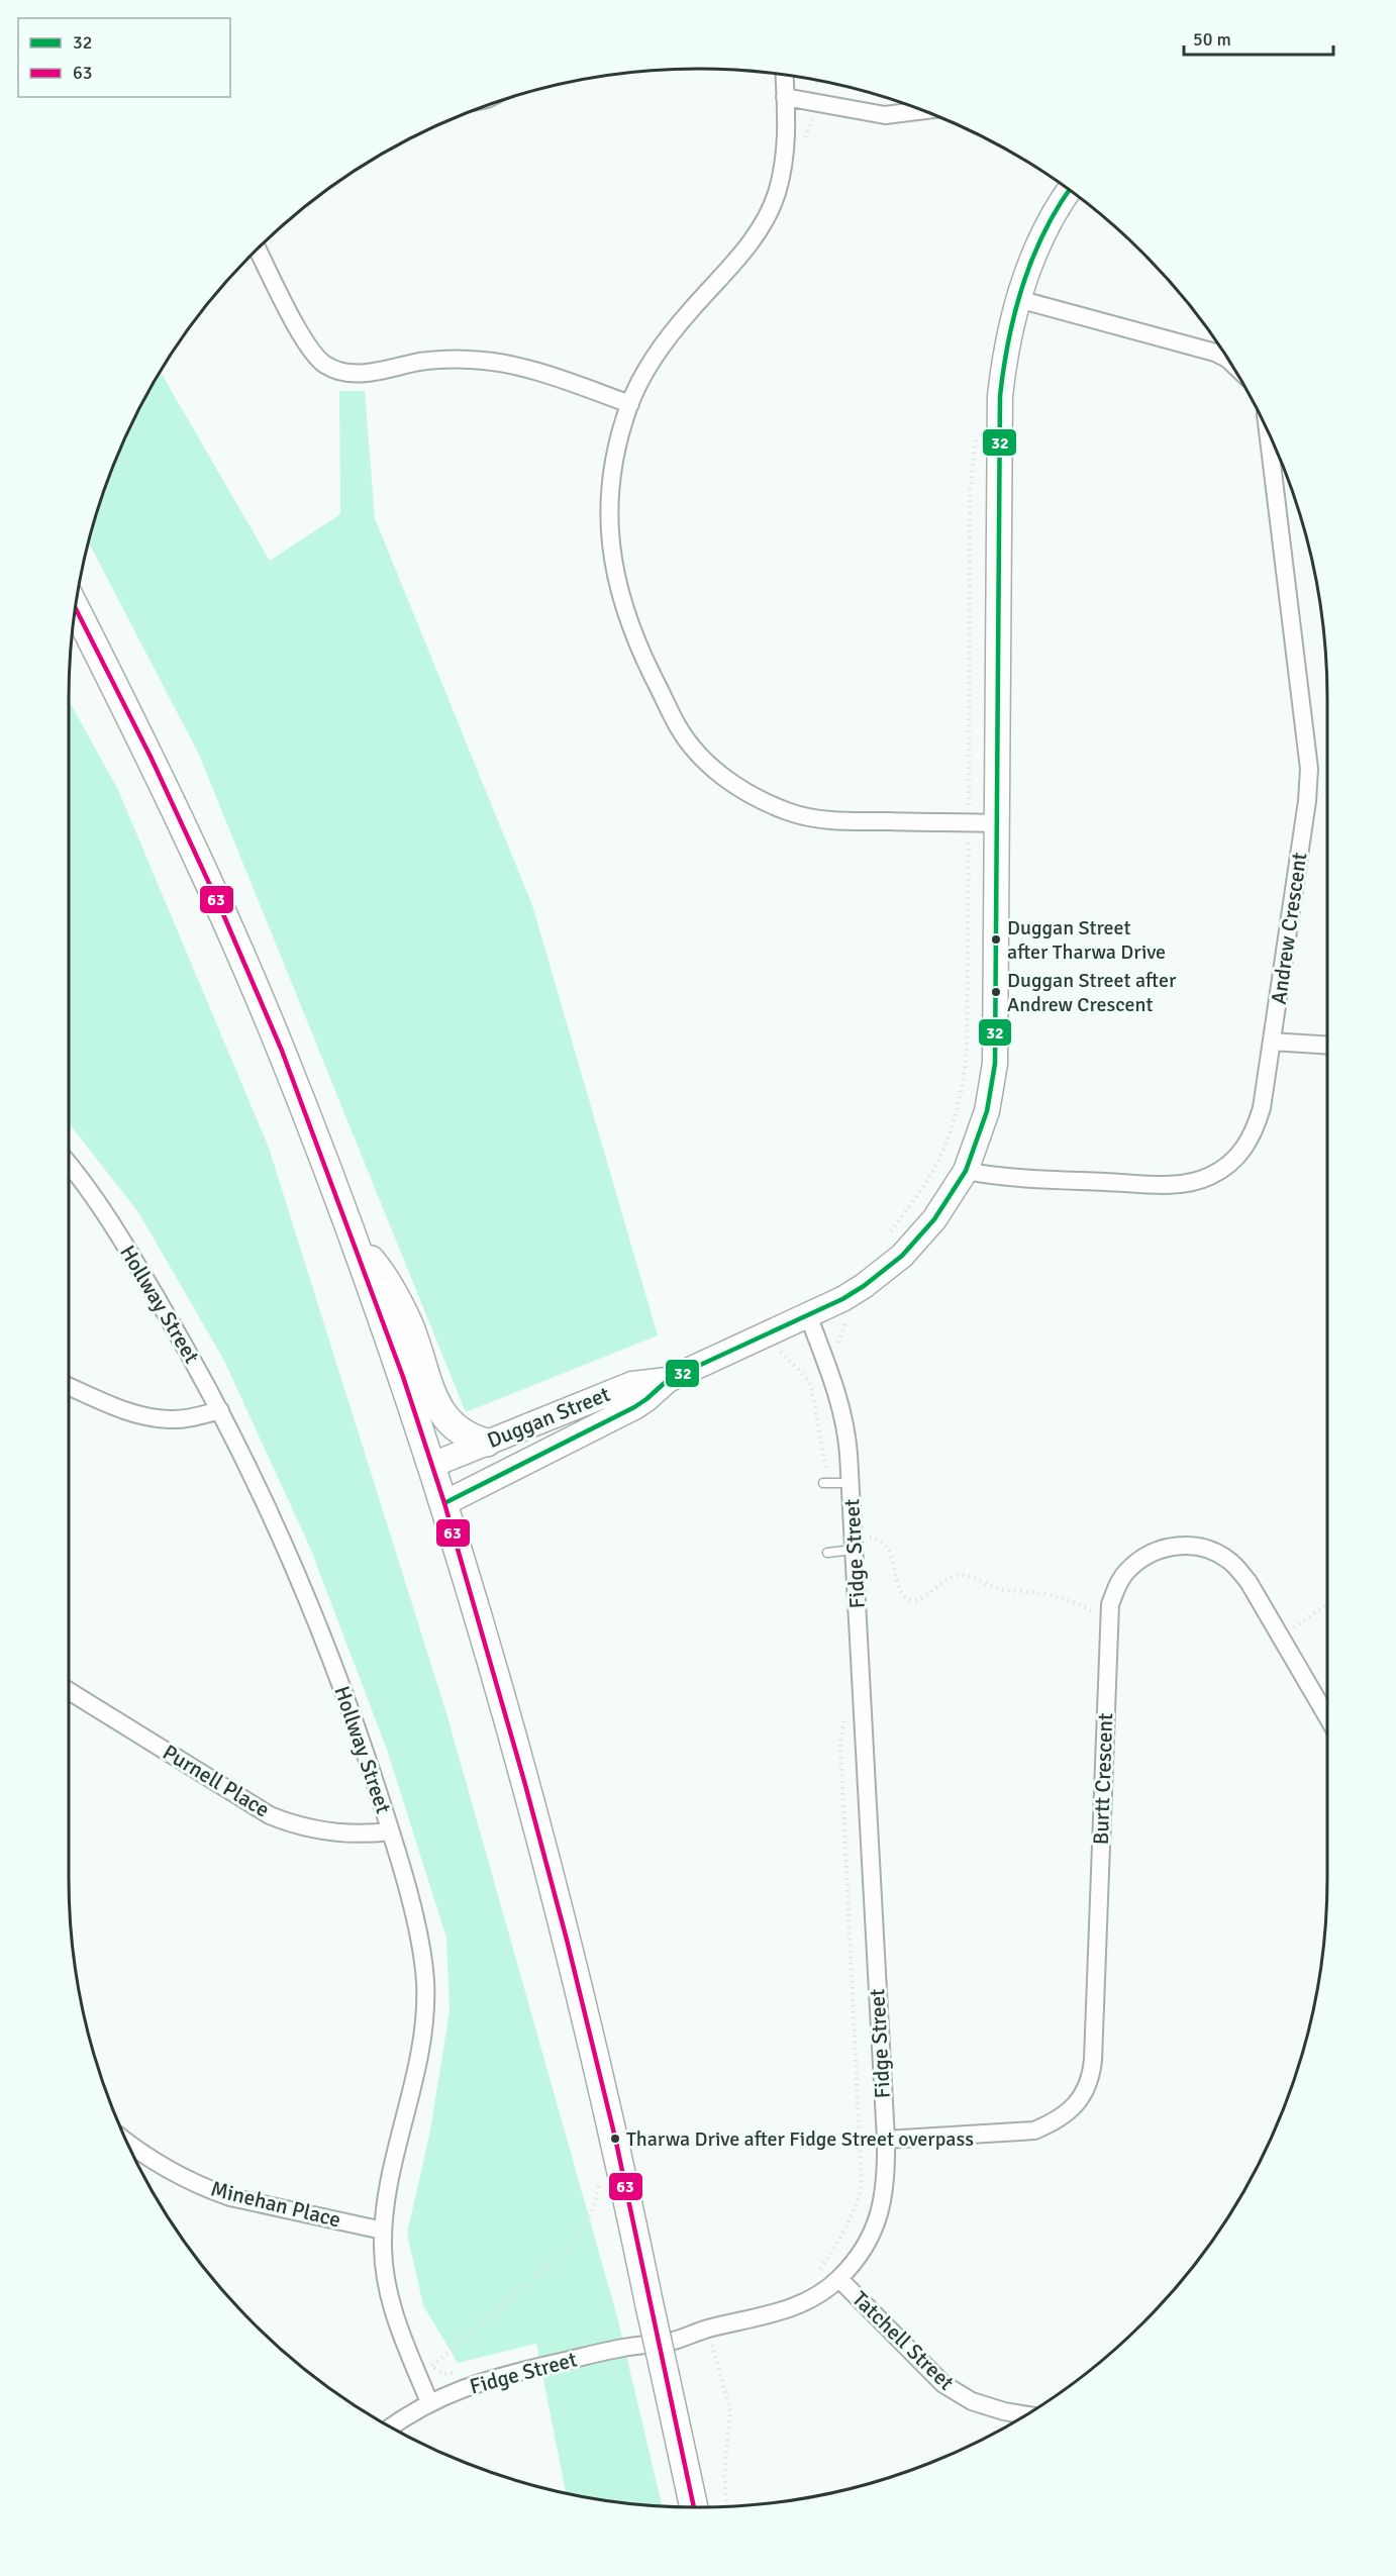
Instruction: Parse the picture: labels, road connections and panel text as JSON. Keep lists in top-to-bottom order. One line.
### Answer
{"streets":{"street":["Andrew Crescent","Hollway Street","Duggan Street","Fidge Street","Burtt Crescent","Purnell Place","Minehan Place","Tatchell Street"]},"crossings":[["Andrew Crescent","Duggan Street"],["Hollway Street","Fidge Street"],["Hollway Street","Purnell Place"],["Hollway Street","Minehan Place"],["Duggan Street","Fidge Street"],["Fidge Street","Burtt Crescent"],["Fidge Street","Tatchell Street"]],"places":["Duggan Street after Tharwa Drive","Duggan Street after Andrew Crescent","Tharwa Drive after Fidge Street overpass"],"lines":["transit line 32","transit line 63"],"legend":["32","63"],"scale_bar":"50 m"}
